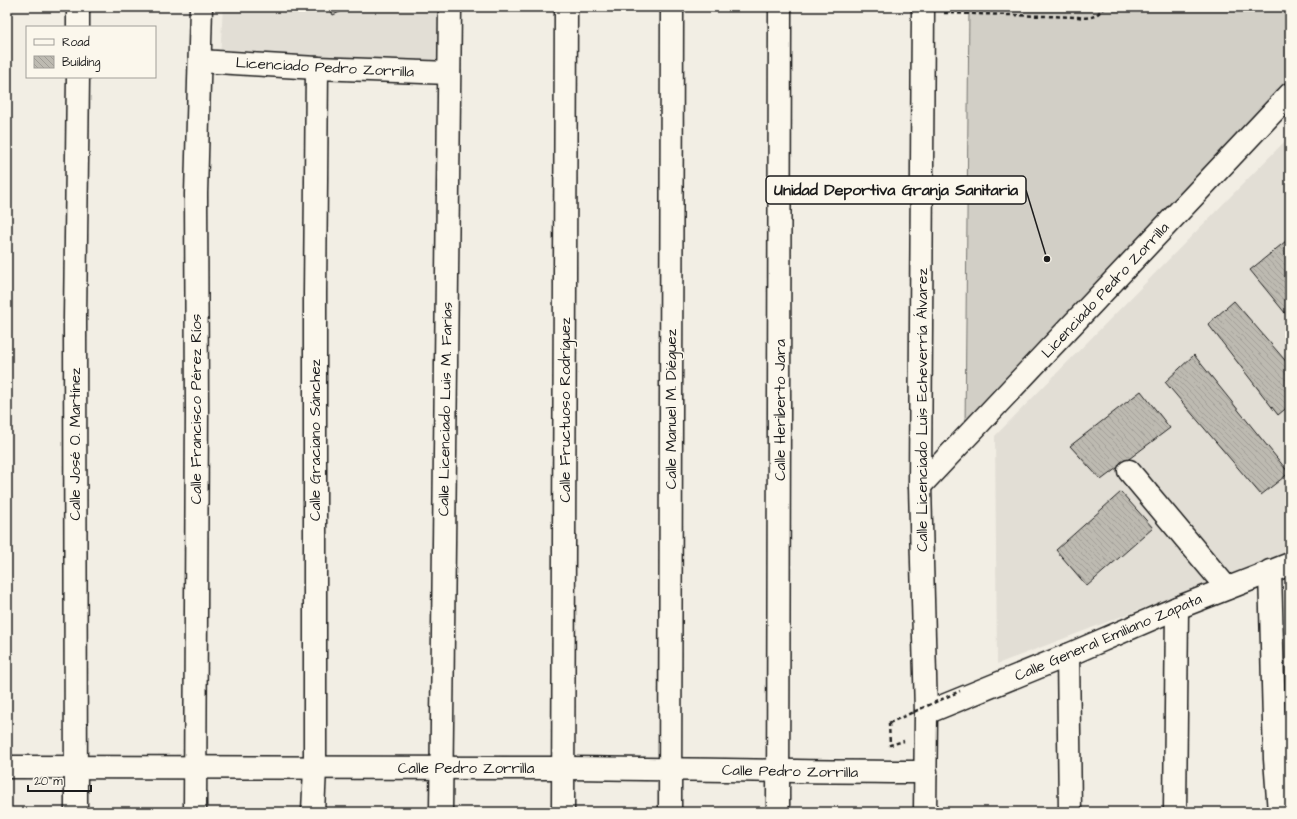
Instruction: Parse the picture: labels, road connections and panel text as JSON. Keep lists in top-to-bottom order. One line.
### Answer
{"streets":{"street":["Licenciado Pedro Zorrilla","Calle Francisco Pérez Ríos","Calle Licenciado Luis M. Farías","Calle Manuel M. Diéguez","Calle Fructuoso Rodríguez","Calle Heriberto Jara","Calle Licenciado Luis Echeverría Álvarez","Calle Graciano Sánchez","Calle José O. Martínez","Calle General Emiliano Zapata","Calle Pedro Zorrilla"]},"crossings":[["Licenciado Pedro Zorrilla","Calle Francisco Pérez Ríos"],["Licenciado Pedro Zorrilla","Calle Licenciado Luis M. Farías"],["Licenciado Pedro Zorrilla","Calle Licenciado Luis Echeverría Álvarez"],["Licenciado Pedro Zorrilla","Calle Graciano Sánchez"],["Calle Francisco Pérez Ríos","Calle Pedro Zorrilla"],["Calle Licenciado Luis M. Farías","Calle Pedro Zorrilla"],["Calle Manuel M. Diéguez","Calle Pedro Zorrilla"],["Calle Fructuoso Rodríguez","Calle Pedro Zorrilla"],["Calle Heriberto Jara","Calle Pedro Zorrilla"],["Calle Licenciado Luis Echeverría Álvarez","Calle General Emiliano Zapata"],["Calle Licenciado Luis Echeverría Álvarez","Calle Pedro Zorrilla"],["Calle Graciano Sánchez","Calle Pedro Zorrilla"],["Calle José O. Martínez","Calle Pedro Zorrilla"]],"places":["Unidad Deportiva Granja Sanitaria"],"legend":["Road","Building"],"scale_bar":"20 m"}
